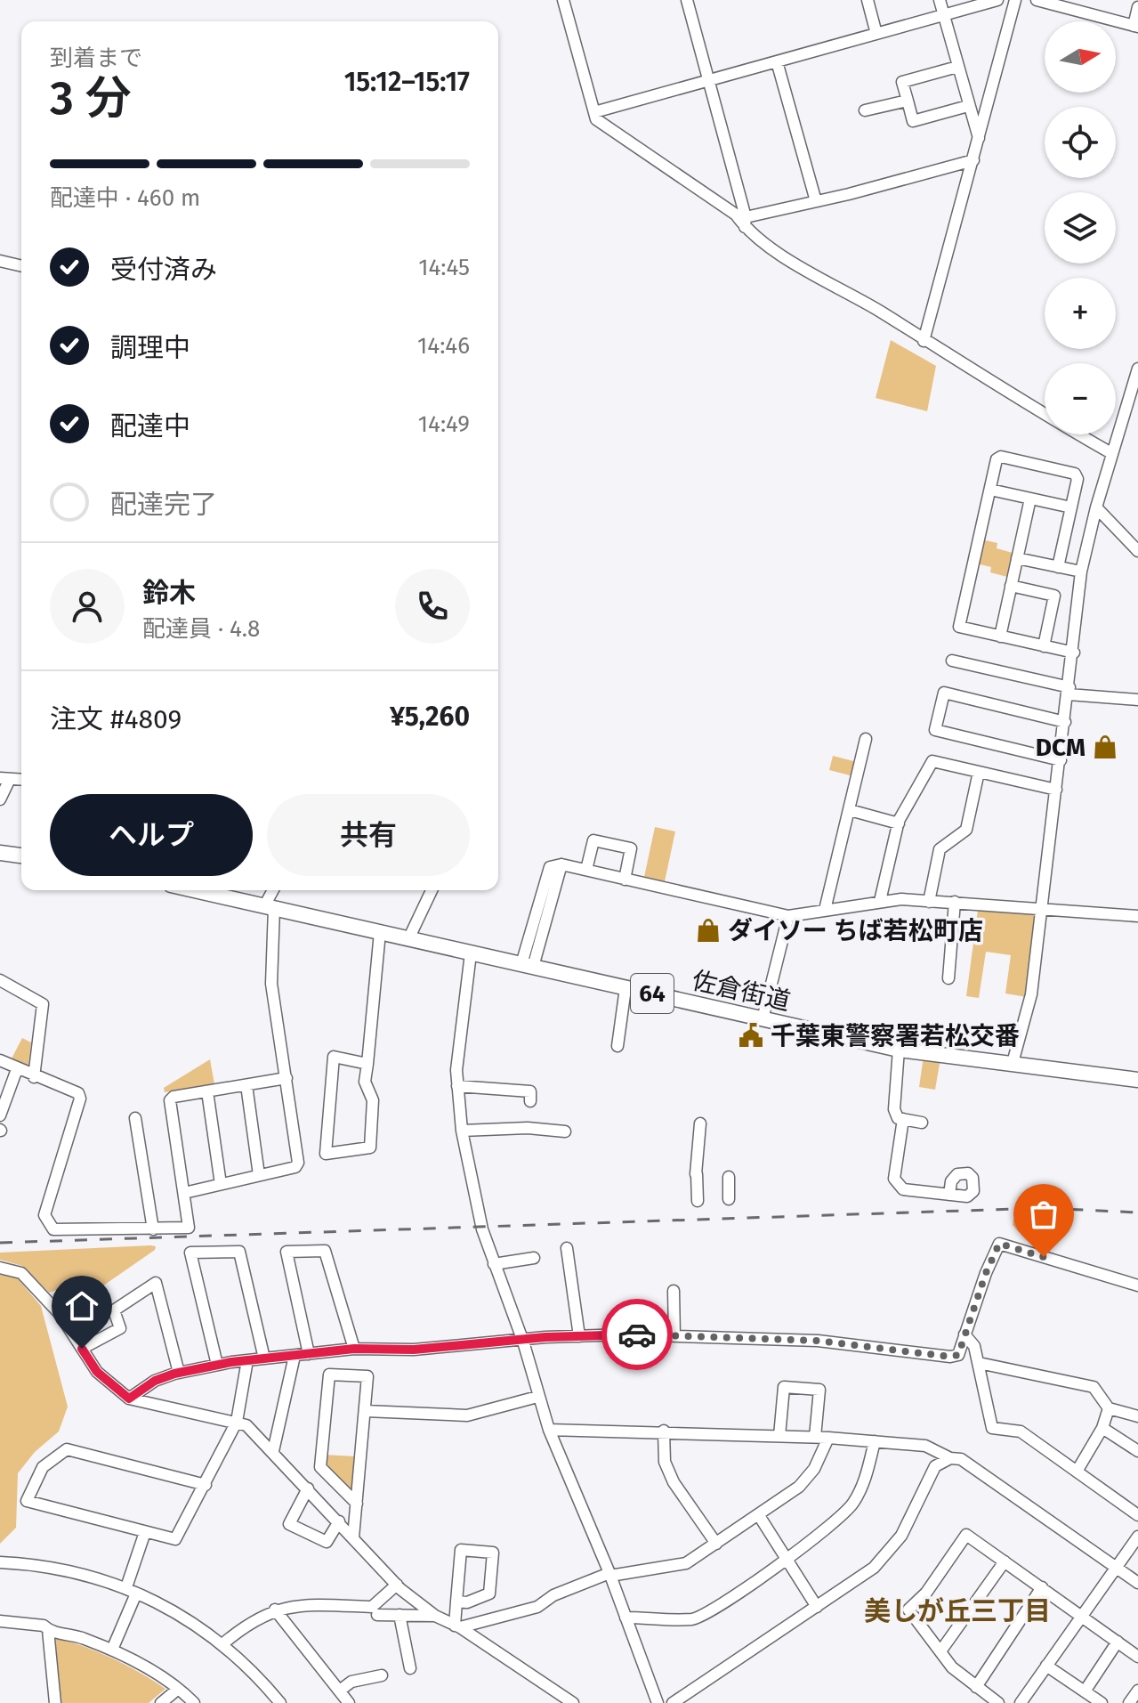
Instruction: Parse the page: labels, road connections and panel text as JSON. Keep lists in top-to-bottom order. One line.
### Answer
{"streets":{"main road":["佐倉街道","64"]},"districts":["美しが丘三丁目"],"places":{"shop":["DCM","ダイソー ちば若松町店"],"public building":["千葉東警察署若松交番"]},"north":"right","page":{"map_buttons":["+","−"],"heading":["3 分","到着まで","15:12–15:17"],"panel":["鈴木","配達員 · 4.8","注文 #4809","¥5,260"],"bar":"配達中 · 460 m","list":[["受付済み","14:45"],["調理中","14:46"],["配達中","14:49"],"配達完了"],"buttons":["ヘルプ","共有"]}}
